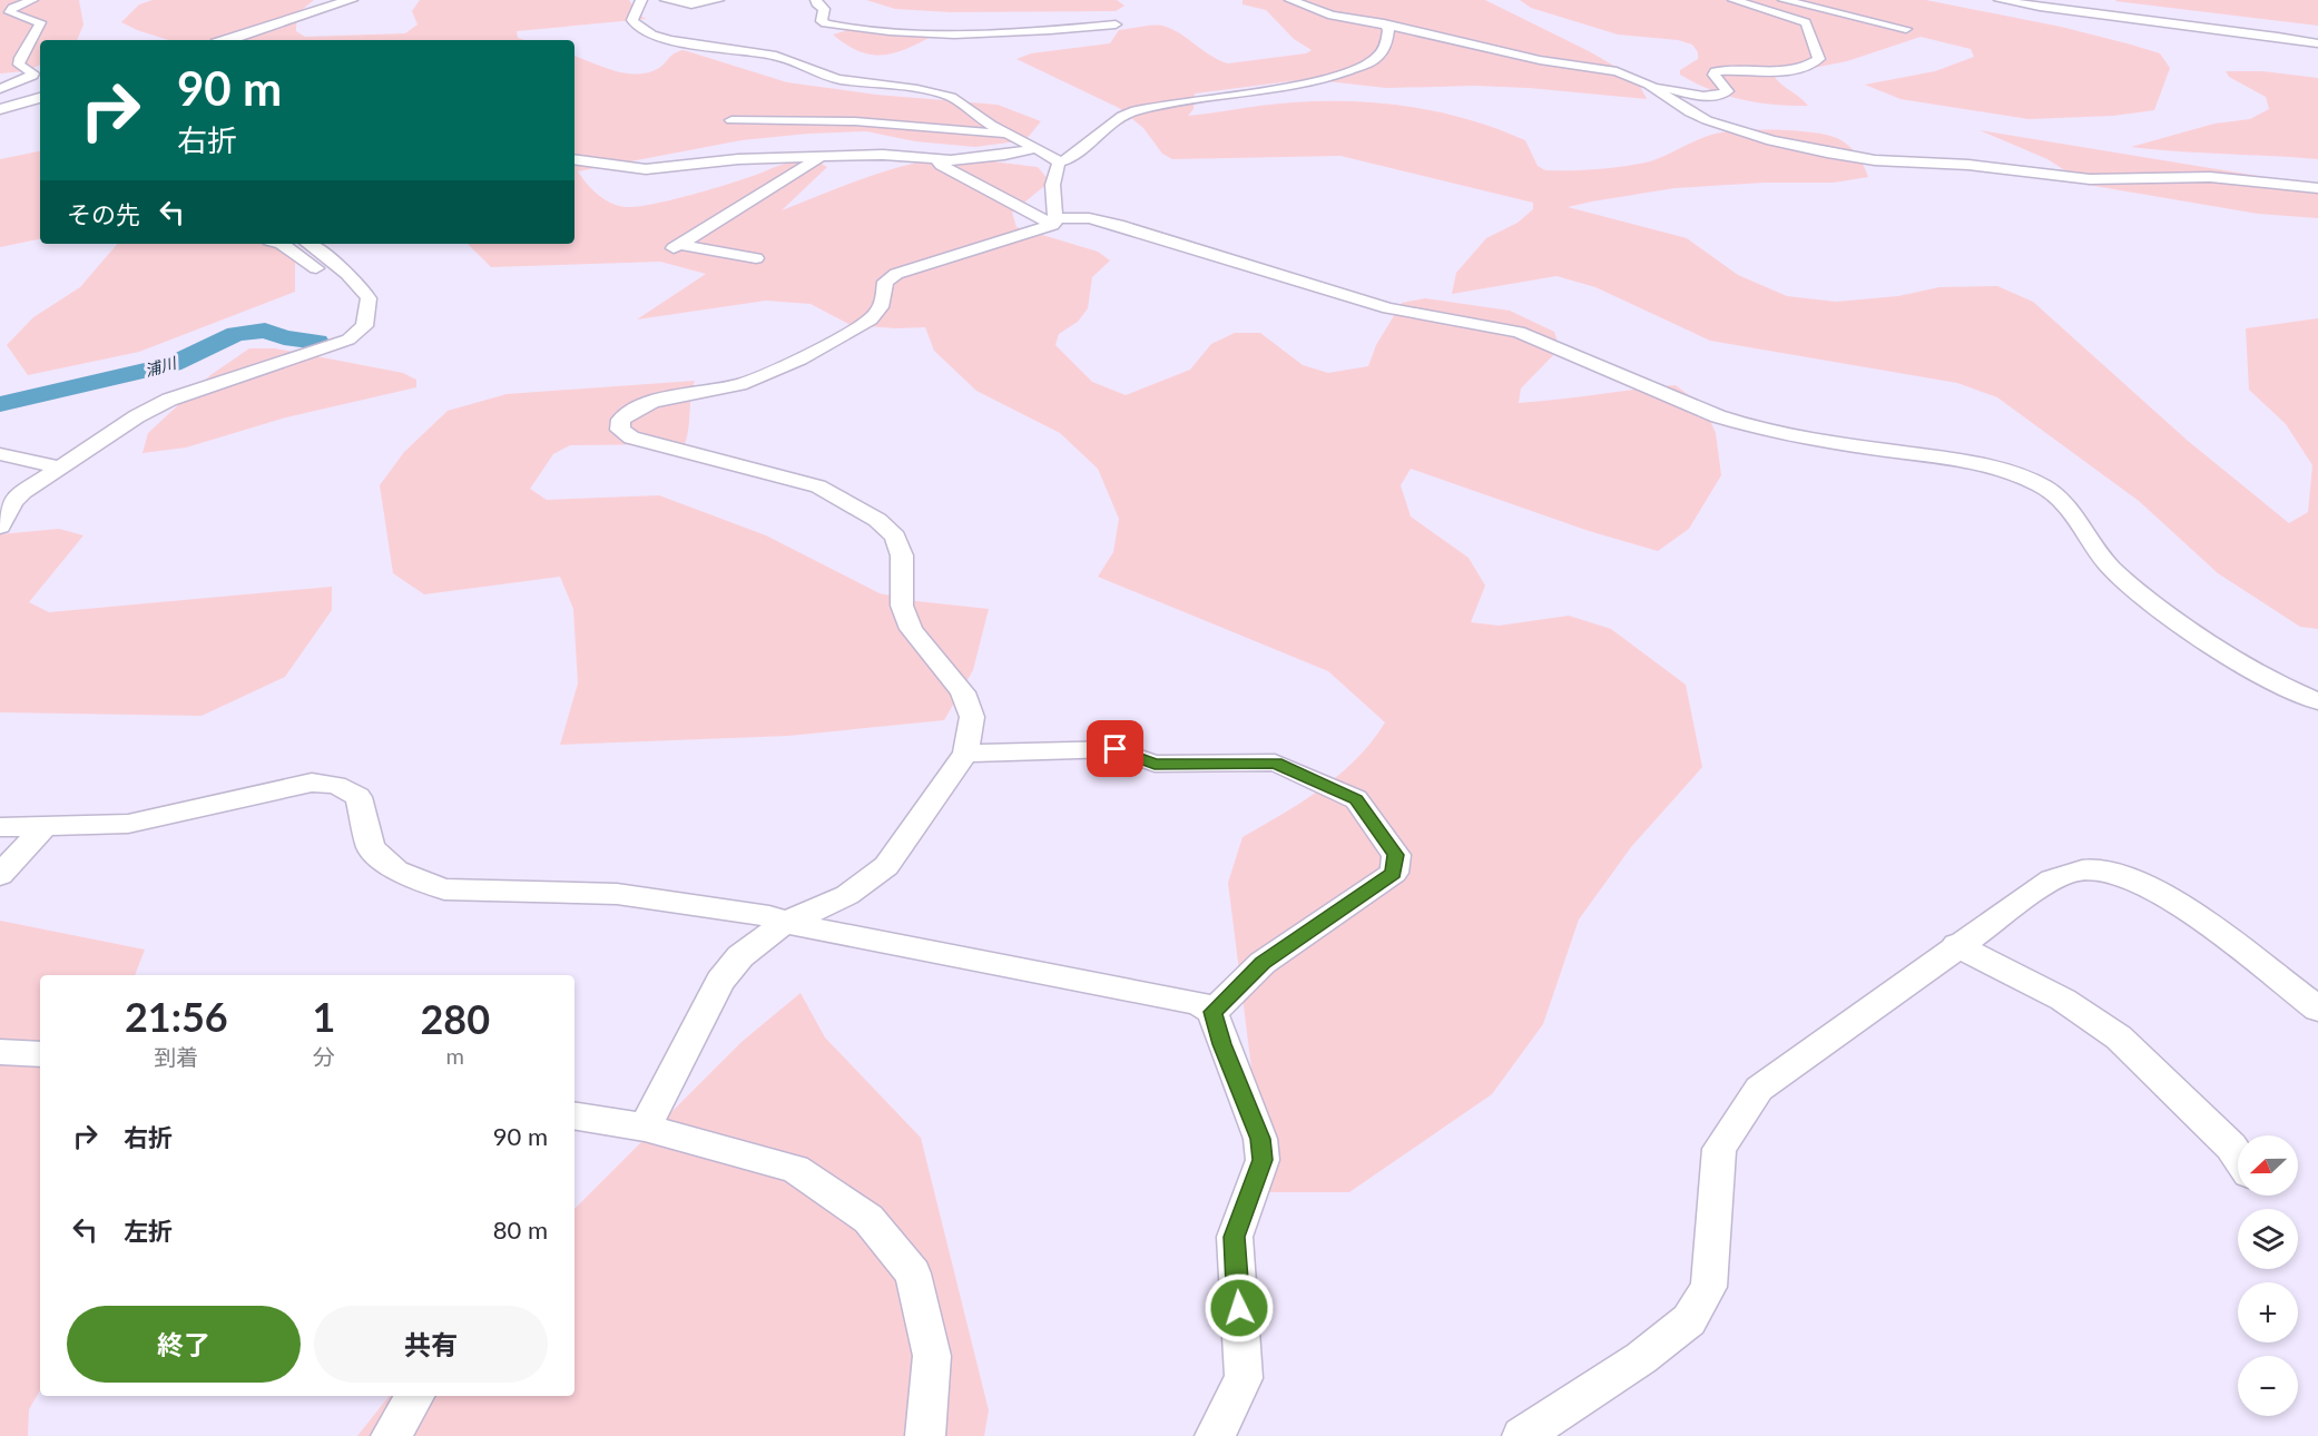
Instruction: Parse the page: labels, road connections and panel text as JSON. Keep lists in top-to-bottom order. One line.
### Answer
{"water":["浦川"],"north":"left","page":{"turn":["90 m","右折"],"then":"その先","eta":["21:56","到着","1","分","280","m"],"list":[{"name":"右折","value":"90 m"},{"name":"左折","value":"80 m"}],"map_buttons":["+","−"],"buttons":["終了","共有"]}}
